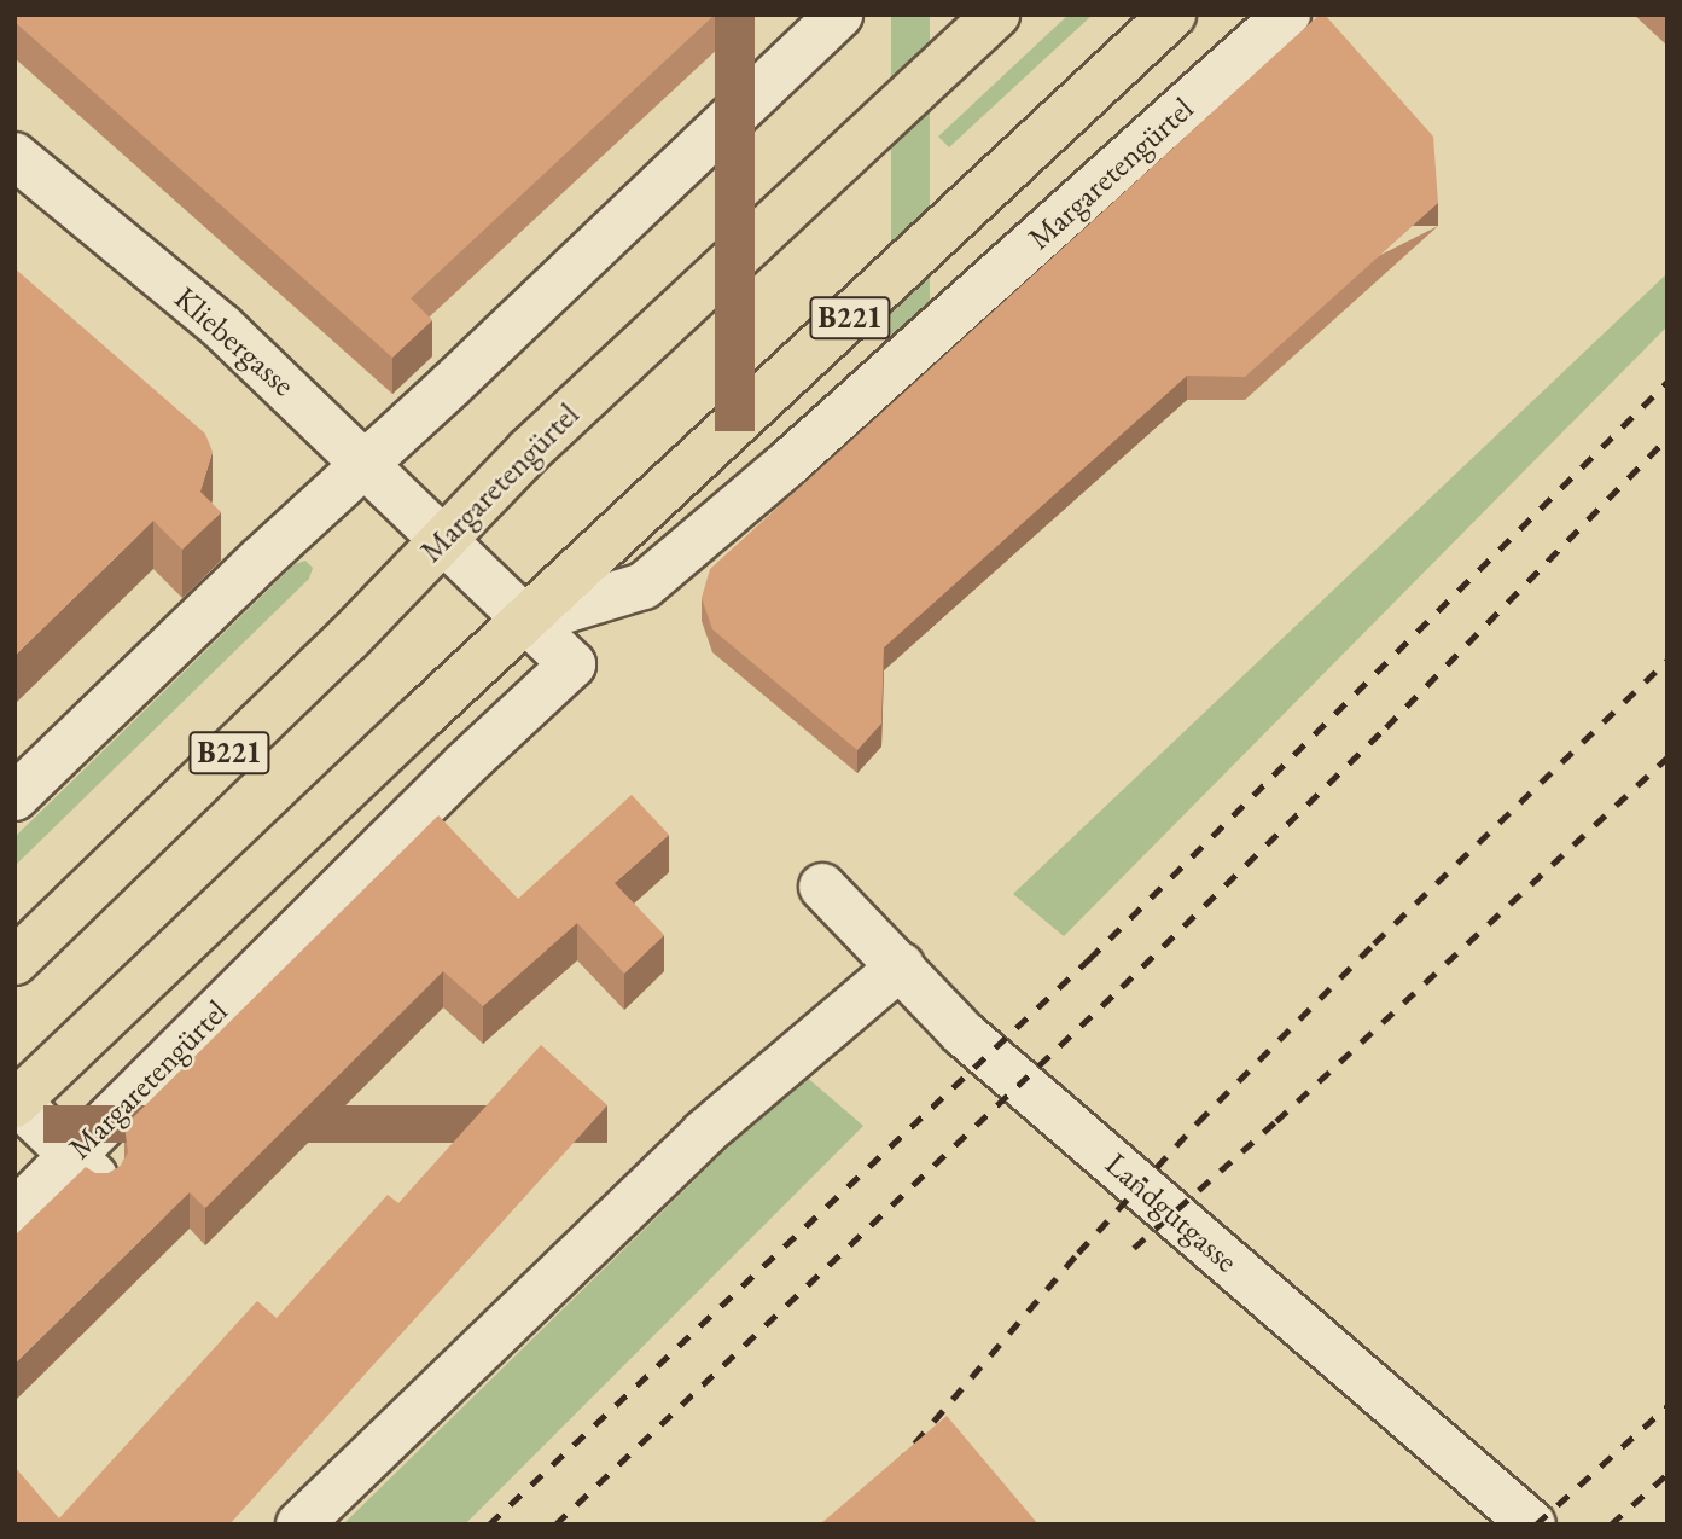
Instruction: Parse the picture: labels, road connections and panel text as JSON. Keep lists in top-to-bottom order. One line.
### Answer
{"streets":{"main road":["Margaretengürtel","B221"],"street":["Kliebergasse","Landgutgasse"]},"crossings":[["Margaretengürtel","Kliebergasse"]]}
